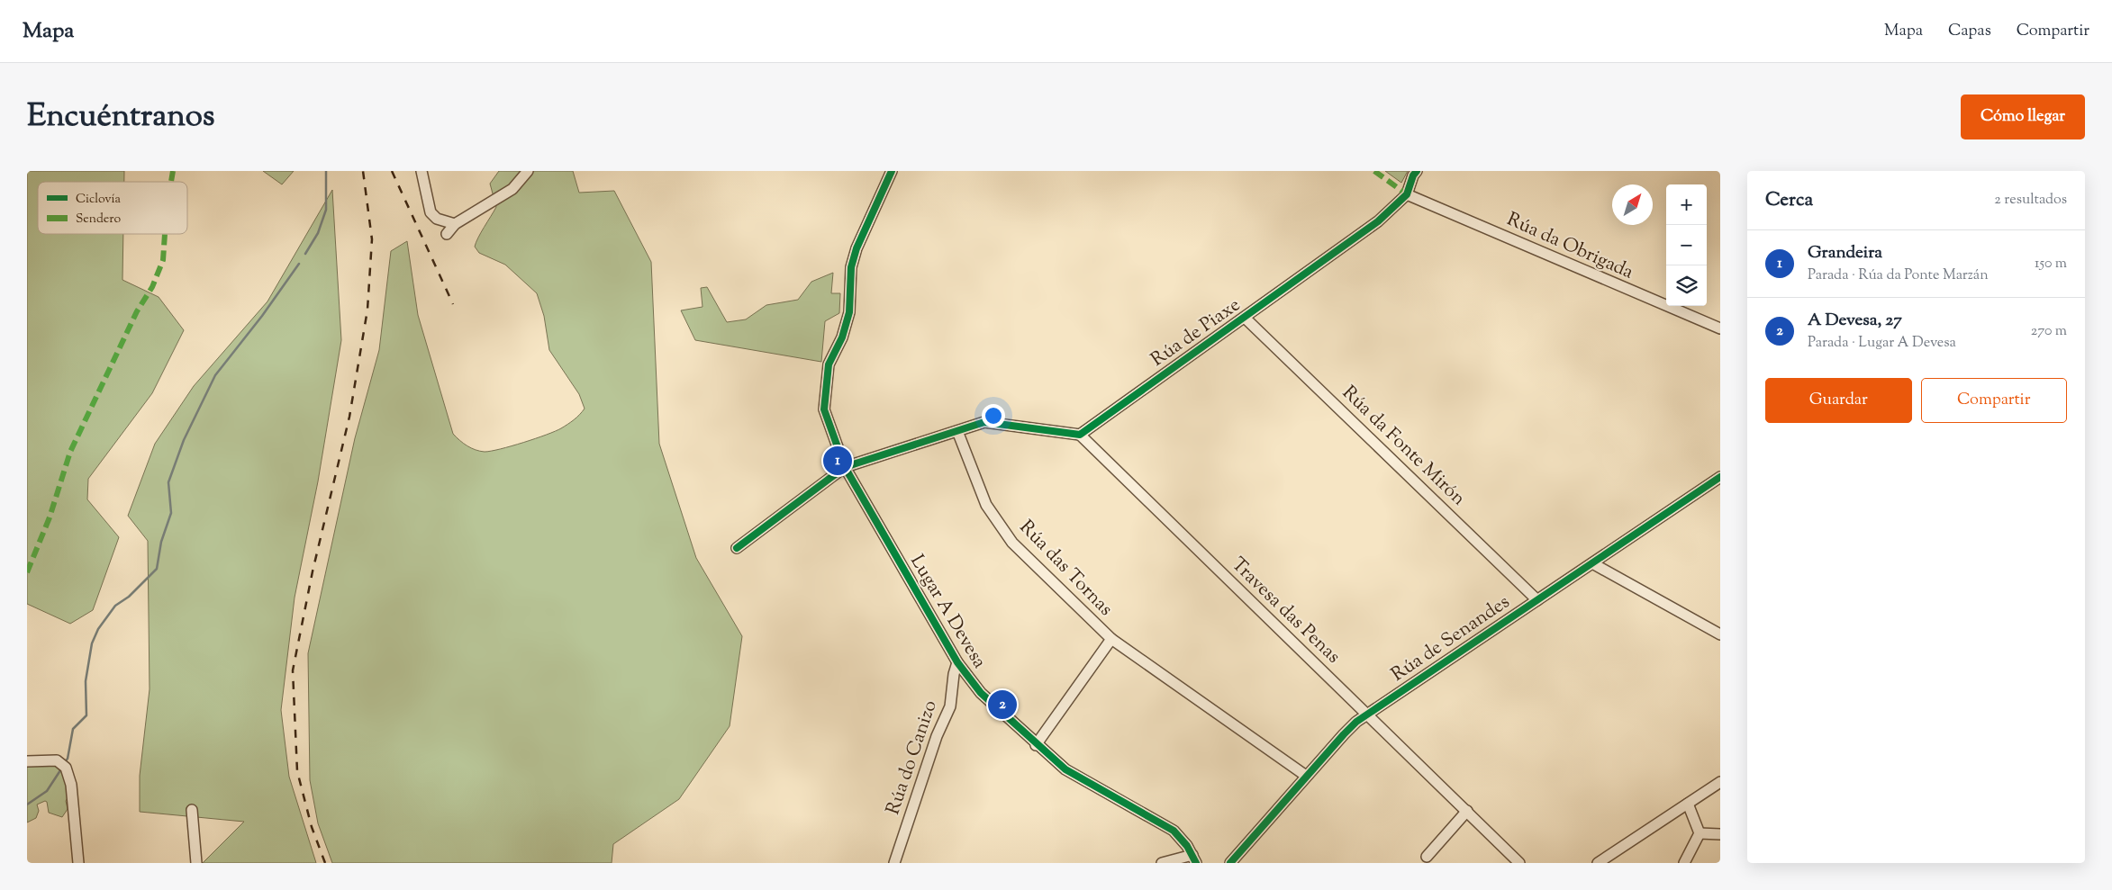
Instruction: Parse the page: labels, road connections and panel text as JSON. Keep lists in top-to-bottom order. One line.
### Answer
{"streets":{"street":["Rúa da Obrigada","Rúa de Piaxe","Rúa da Fonte Mirón","Rúa das Tornas","Travesa das Penas","Lugar A Devesa","Rúa de Senandes","Rúa do Canizo"]},"crossings":[["Rúa da Obrigada","Rúa de Piaxe"],["Rúa de Piaxe","Rúa da Fonte Mirón"],["Rúa de Piaxe","Travesa das Penas"],["Rúa da Fonte Mirón","Rúa de Senandes"],["Rúa das Tornas","Lugar A Devesa"],["Rúa das Tornas","Rúa de Senandes"],["Travesa das Penas","Rúa de Senandes"],["Lugar A Devesa","Rúa do Canizo"]],"legend":["Ciclovía","Sendero"],"north":"top right","page":{"header":"Mapa","nav":["Mapa","Capas","Compartir"],"title":"Encuéntranos","buttons":["Cómo llegar",["Guardar","Compartir"]],"heading":["Cerca","2 resultados"],"map_buttons":["+","−"],"list":[{"mark":"1","name":"Grandeira","note":"Parada · Rúa da Ponte Marzán","value":"150 m"},{"mark":"2","name":"A Devesa, 27","note":"Parada · Lugar A Devesa","value":"270 m"}],"pins":["1","2"]}}
